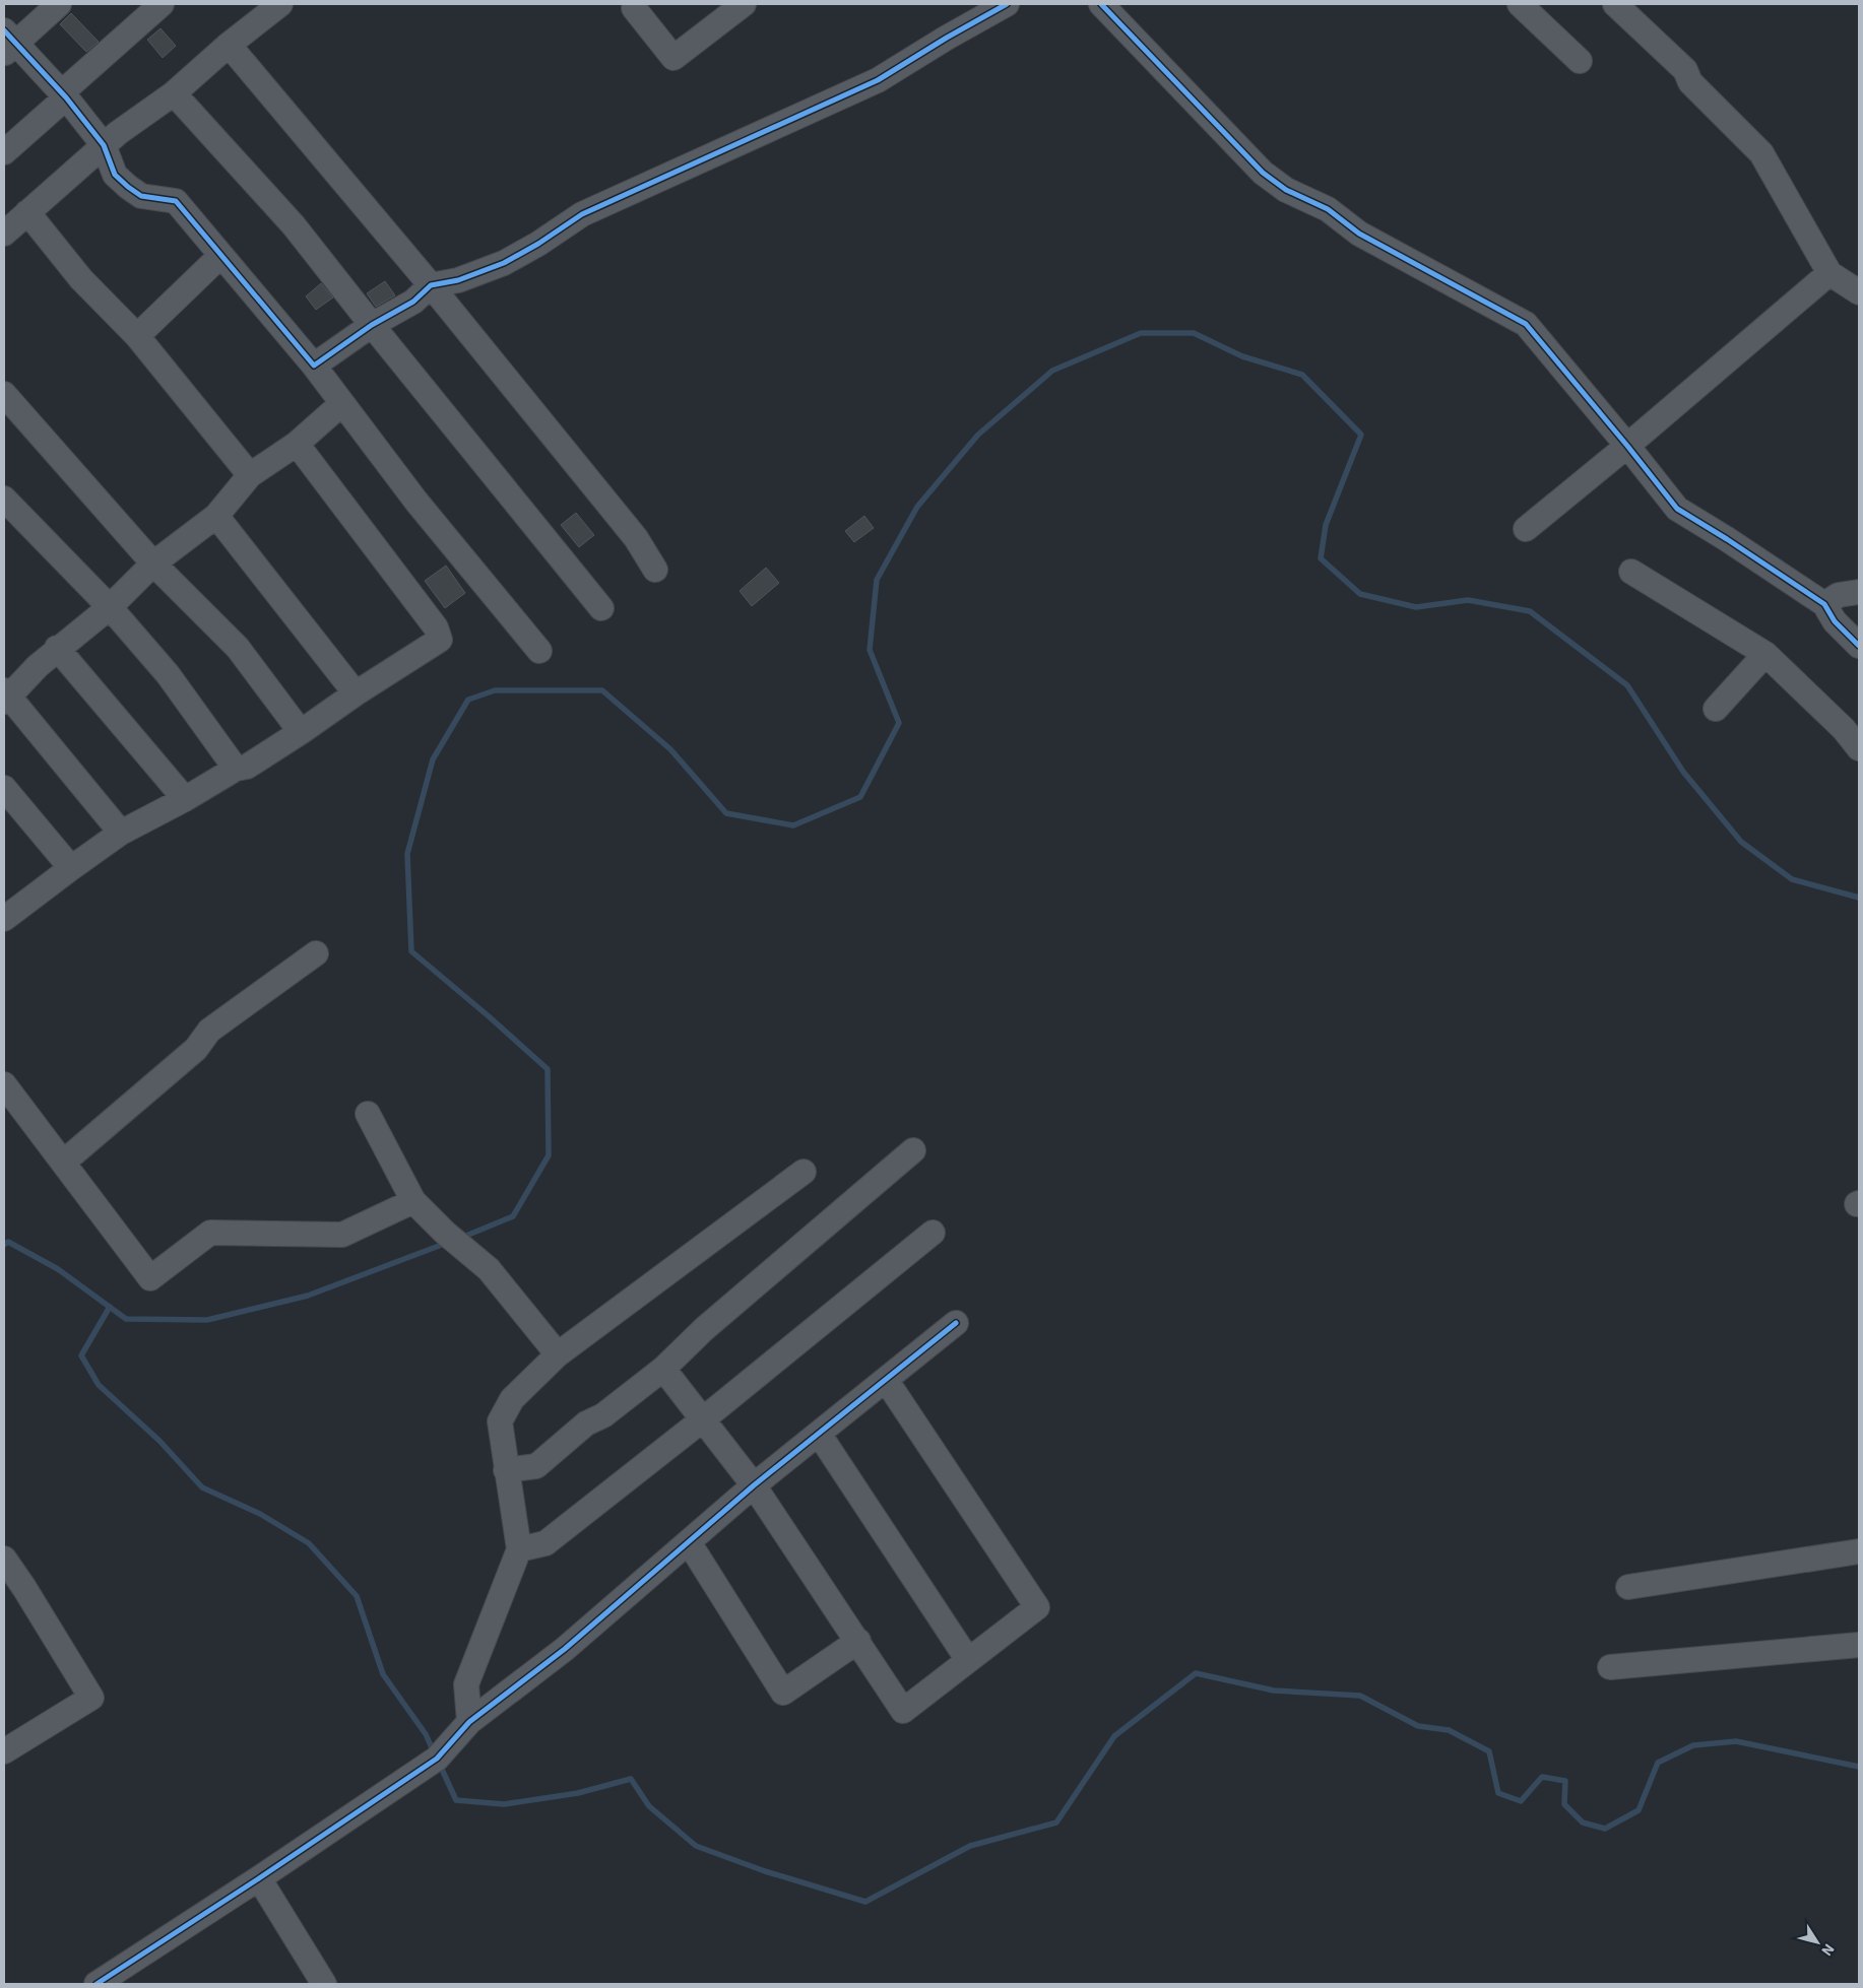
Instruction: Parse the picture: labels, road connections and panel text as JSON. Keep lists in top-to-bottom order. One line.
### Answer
{"north":"bottom right"}
